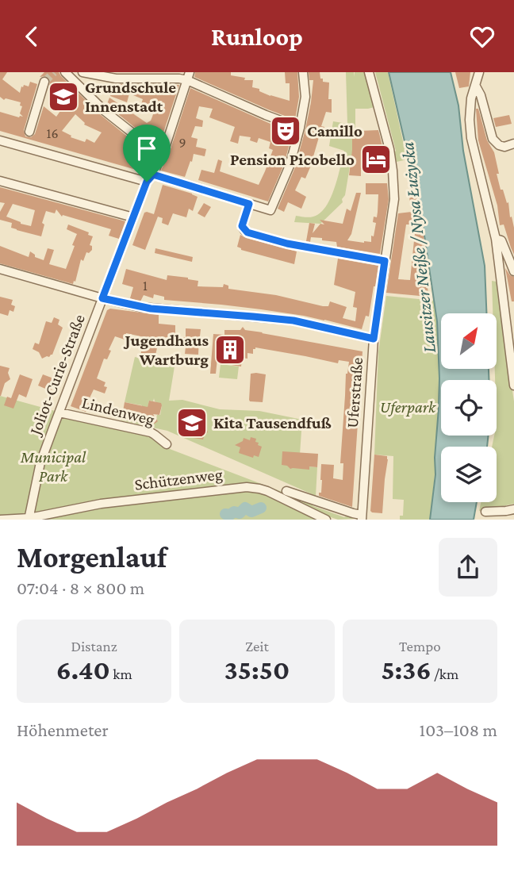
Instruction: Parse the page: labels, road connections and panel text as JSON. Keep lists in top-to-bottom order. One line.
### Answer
{"streets":{"street":["Joliot-Curie-Straße","Uferstraße","Lindenweg","Schützenweg"]},"crossings":[["Joliot-Curie-Straße","Lindenweg"],["Joliot-Curie-Straße","Schützenweg"]],"water":["Lausitzer Neiße / Nysa Łużycka"],"parks":["Uferpark","Municipal Park"],"places":{"school or university":["Grundschule Innenstadt","Kita Tausendfuß"],"theatre":["Camillo"],"hotel":["Pension Picobello"],"building":["Jugendhaus Wartburg"]},"house_numbers":["16","9","1"],"north":"top right","page":{"header":"Runloop","heading":["Morgenlauf","07:04 · 8 × 800 m"],"stats":[["Distanz","6.40 km"],["Zeit","35:50"],["Tempo","5:36 /km"]],"chart":["Höhenmeter","103–108 m"]}}
